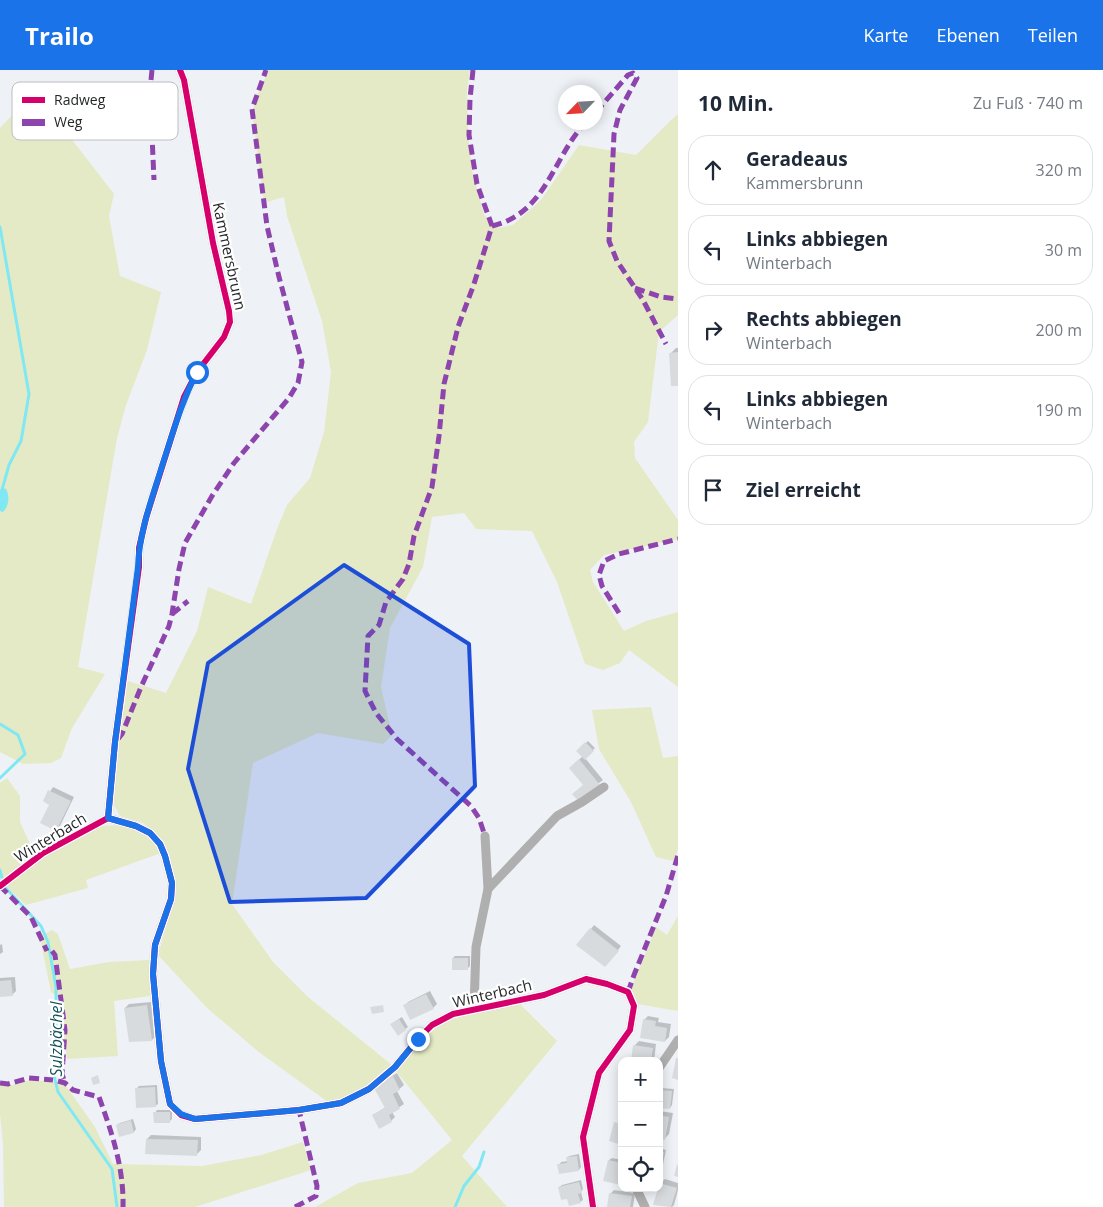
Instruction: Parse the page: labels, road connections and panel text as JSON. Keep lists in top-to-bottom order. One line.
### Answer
{"streets":{"street":["Kammersbrunn","Winterbach"]},"crossings":[["Kammersbrunn","Winterbach"]],"water":["Sulzbächel"],"legend":["Radweg","Weg"],"north":"bottom left","page":{"header":"Trailo","nav":["Karte","Ebenen","Teilen"],"heading":["10 Min.","Zu Fuß · 740 m"],"list":[["Geradeaus","Kammersbrunn","320 m"],["Links abbiegen","Winterbach","30 m"],["Rechts abbiegen","Winterbach","200 m"],["Links abbiegen","Winterbach","190 m"],"Ziel erreicht"],"map_buttons":["+","−"]}}
